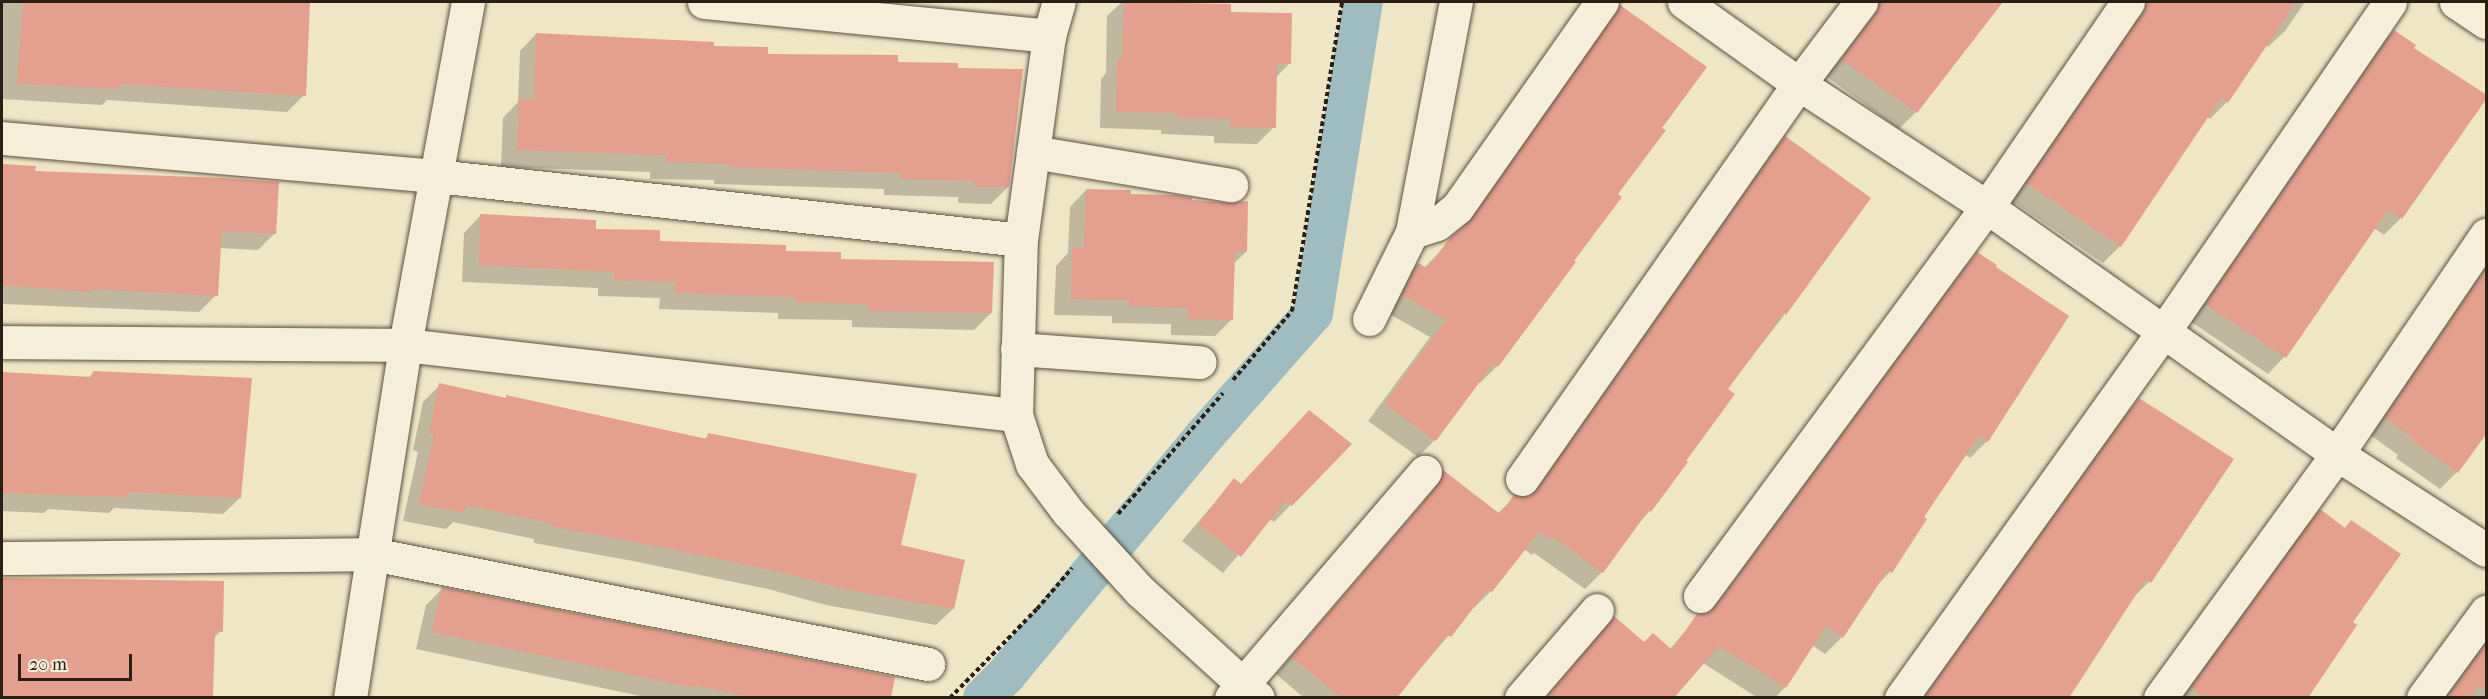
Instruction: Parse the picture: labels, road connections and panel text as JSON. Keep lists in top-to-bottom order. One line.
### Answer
{"scale_bar":"20 m"}
